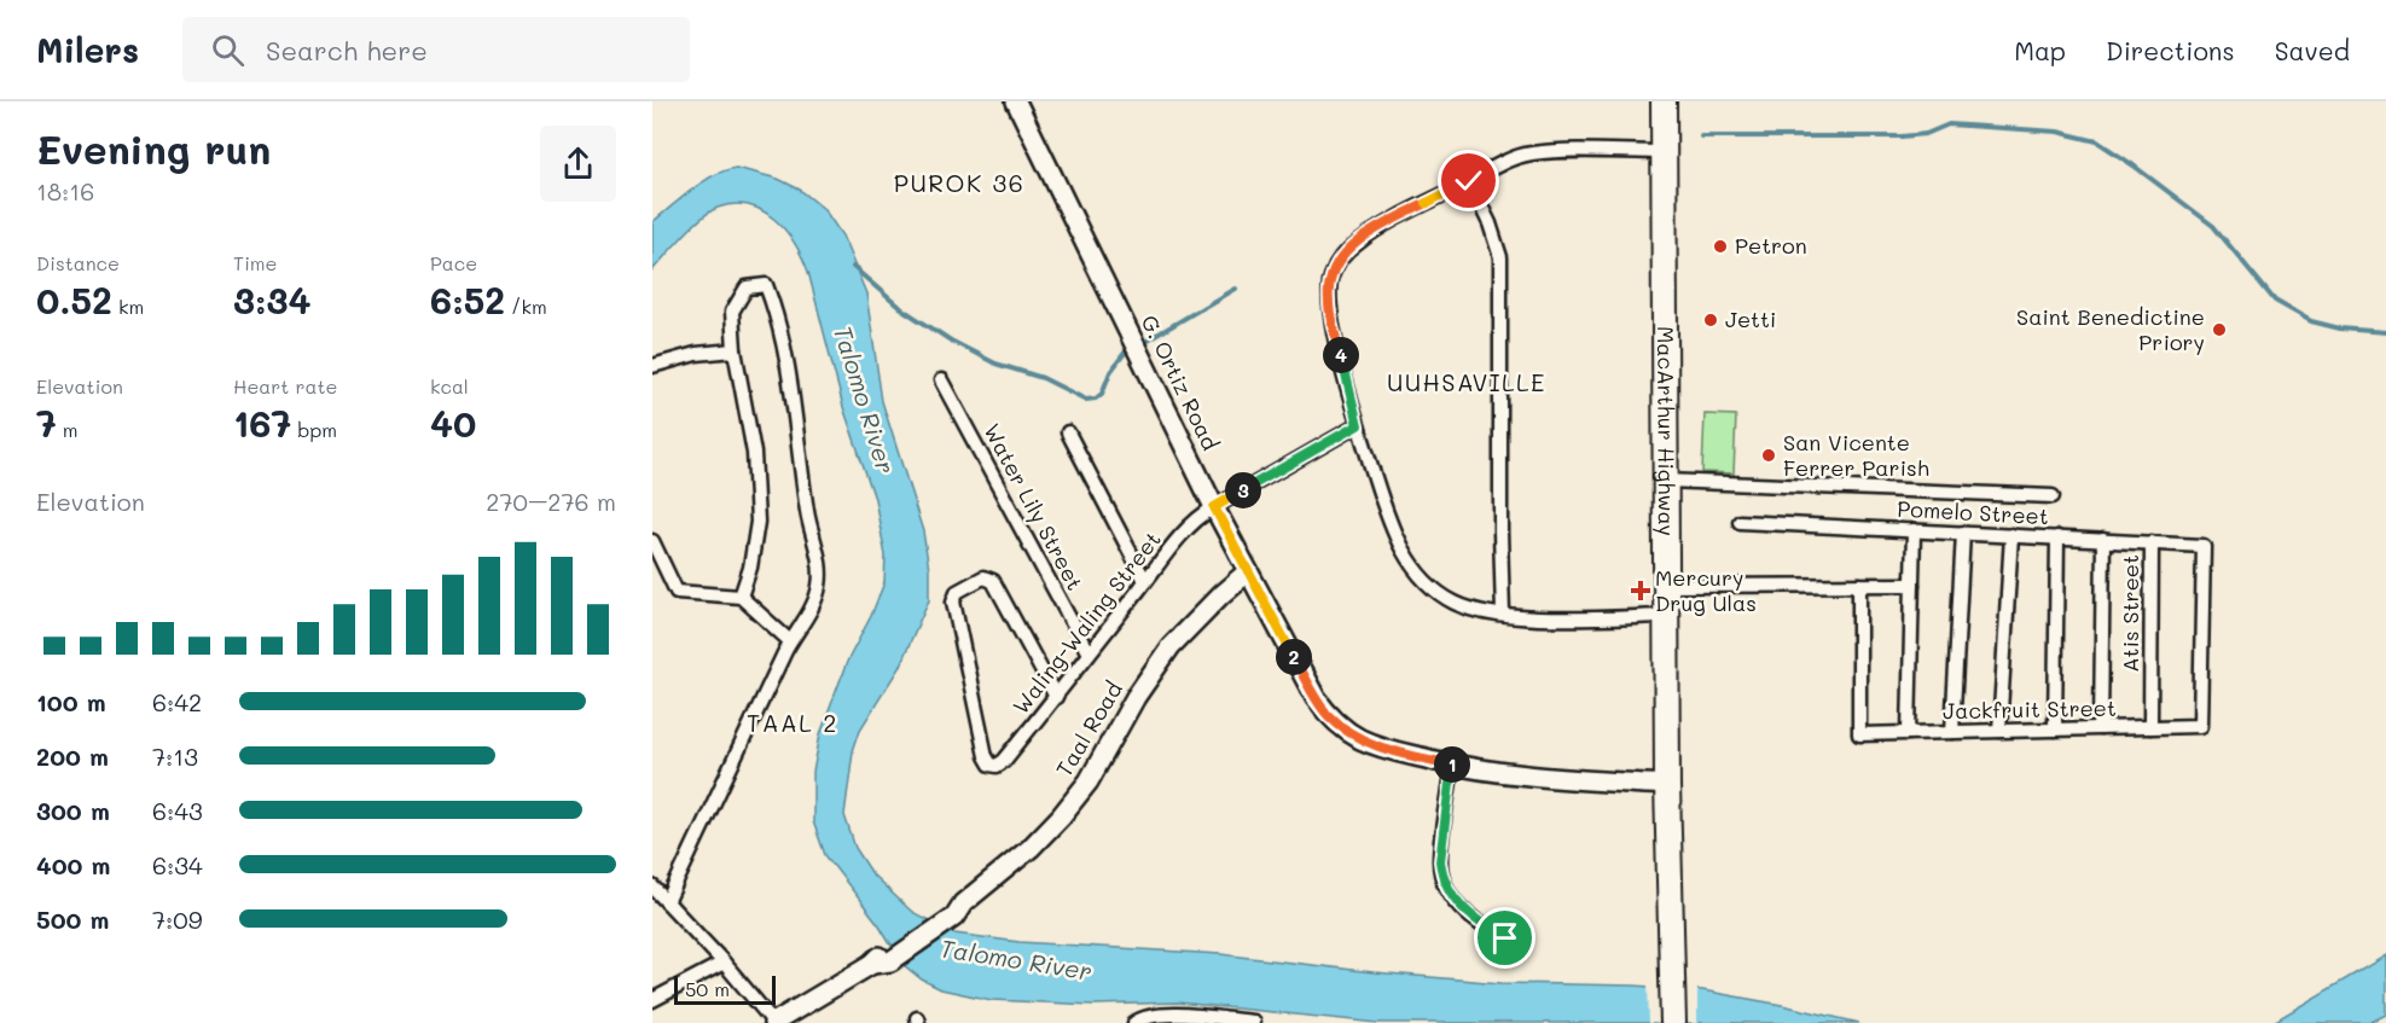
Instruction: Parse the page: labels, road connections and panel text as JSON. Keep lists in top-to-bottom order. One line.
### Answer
{"streets":{"highway":["MacArthur Highway"],"street":["G. Ortiz Road","Water Lily Street","Pomelo Street","Atis Street","Waling-Waling Street","Jackfruit Street","Taal Road"]},"crossings":[["G. Ortiz Road","MacArthur Highway"],["G. Ortiz Road","Waling-Waling Street"],["G. Ortiz Road","Taal Road"],["Water Lily Street","Waling-Waling Street"],["Pomelo Street","Atis Street"],["Pomelo Street","Jackfruit Street"],["Atis Street","Jackfruit Street"]],"districts":["PUROK 36","UUHSAVILLE","TAAL 2"],"water":["Talomo River"],"places":{"other":["Petron","Jetti","Saint Benedictine Priory","San Vicente Ferrer Parish"],"health":["Mercury Drug Ulas"]},"scale_bar":"50 m","page":{"header":"Milers","search":"Search here","nav":["Map","Directions","Saved"],"heading":["Evening run","18:16"],"stats":[["Distance","0.52 km"],["Time","3:34"],["Pace","6:52 /km"],["Elevation","7 m"],["Heart rate","167 bpm"],["kcal","40"]],"pins":["4","3","2","1"],"chart":["Elevation","270–276 m"],"list":[{"name":"100 m","note":"6:42"},{"name":"200 m","note":"7:13"},{"name":"300 m","note":"6:43"},{"name":"400 m","note":"6:34"},{"name":"500 m","note":"7:09"}],"scale":"50 m"}}
